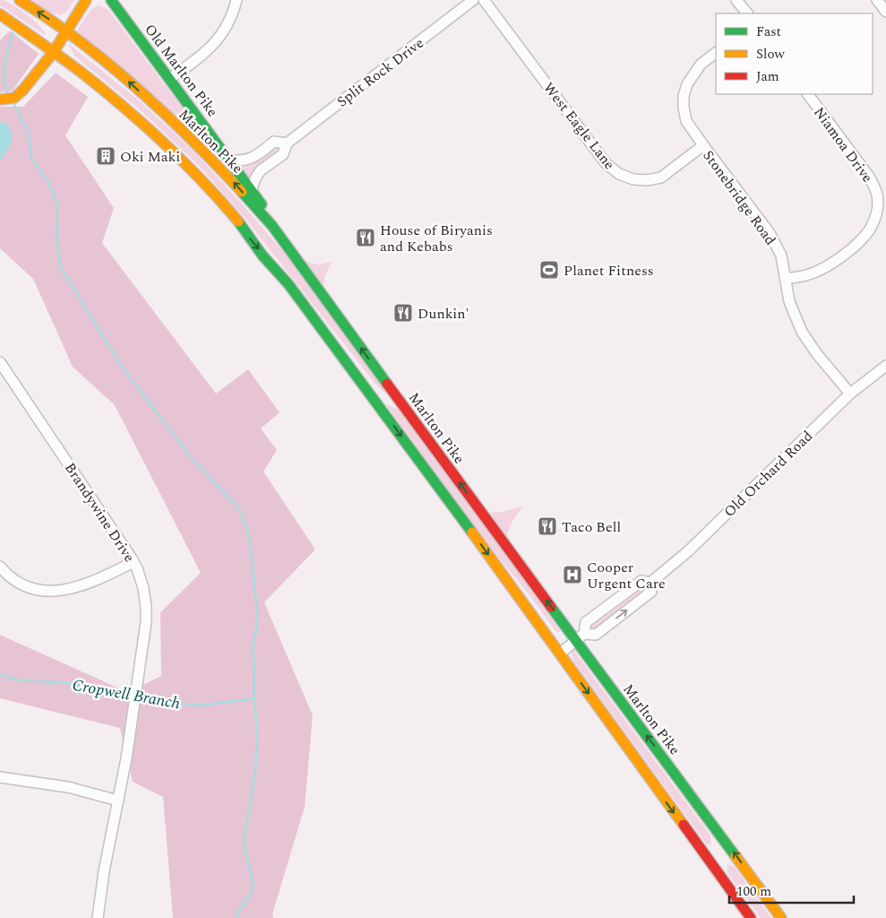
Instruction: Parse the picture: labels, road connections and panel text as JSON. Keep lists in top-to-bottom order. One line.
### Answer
{"streets":{"main road":["Old Marlton Pike","Marlton Pike"],"street":["Split Rock Drive","West Eagle Lane","Niamoa Drive","Stonebridge Road","Old Orchard Road","Brandywine Drive"]},"crossings":[["Old Marlton Pike","Split Rock Drive"],["Old Marlton Pike","Marlton Pike"],["West Eagle Lane","Stonebridge Road"],["Marlton Pike","Old Orchard Road"],["Niamoa Drive","Stonebridge Road"],["Stonebridge Road","Old Orchard Road"]],"water":["Cropwell Branch"],"places":{"building":["Oki Maki"],"restaurant":["House of Biryanis and Kebabs","Dunkin'","Taco Bell"],"sports":["Planet Fitness"],"hospital":["Cooper Urgent Care"]},"legend":["Fast","Slow","Jam"],"scale_bar":"100 m"}
